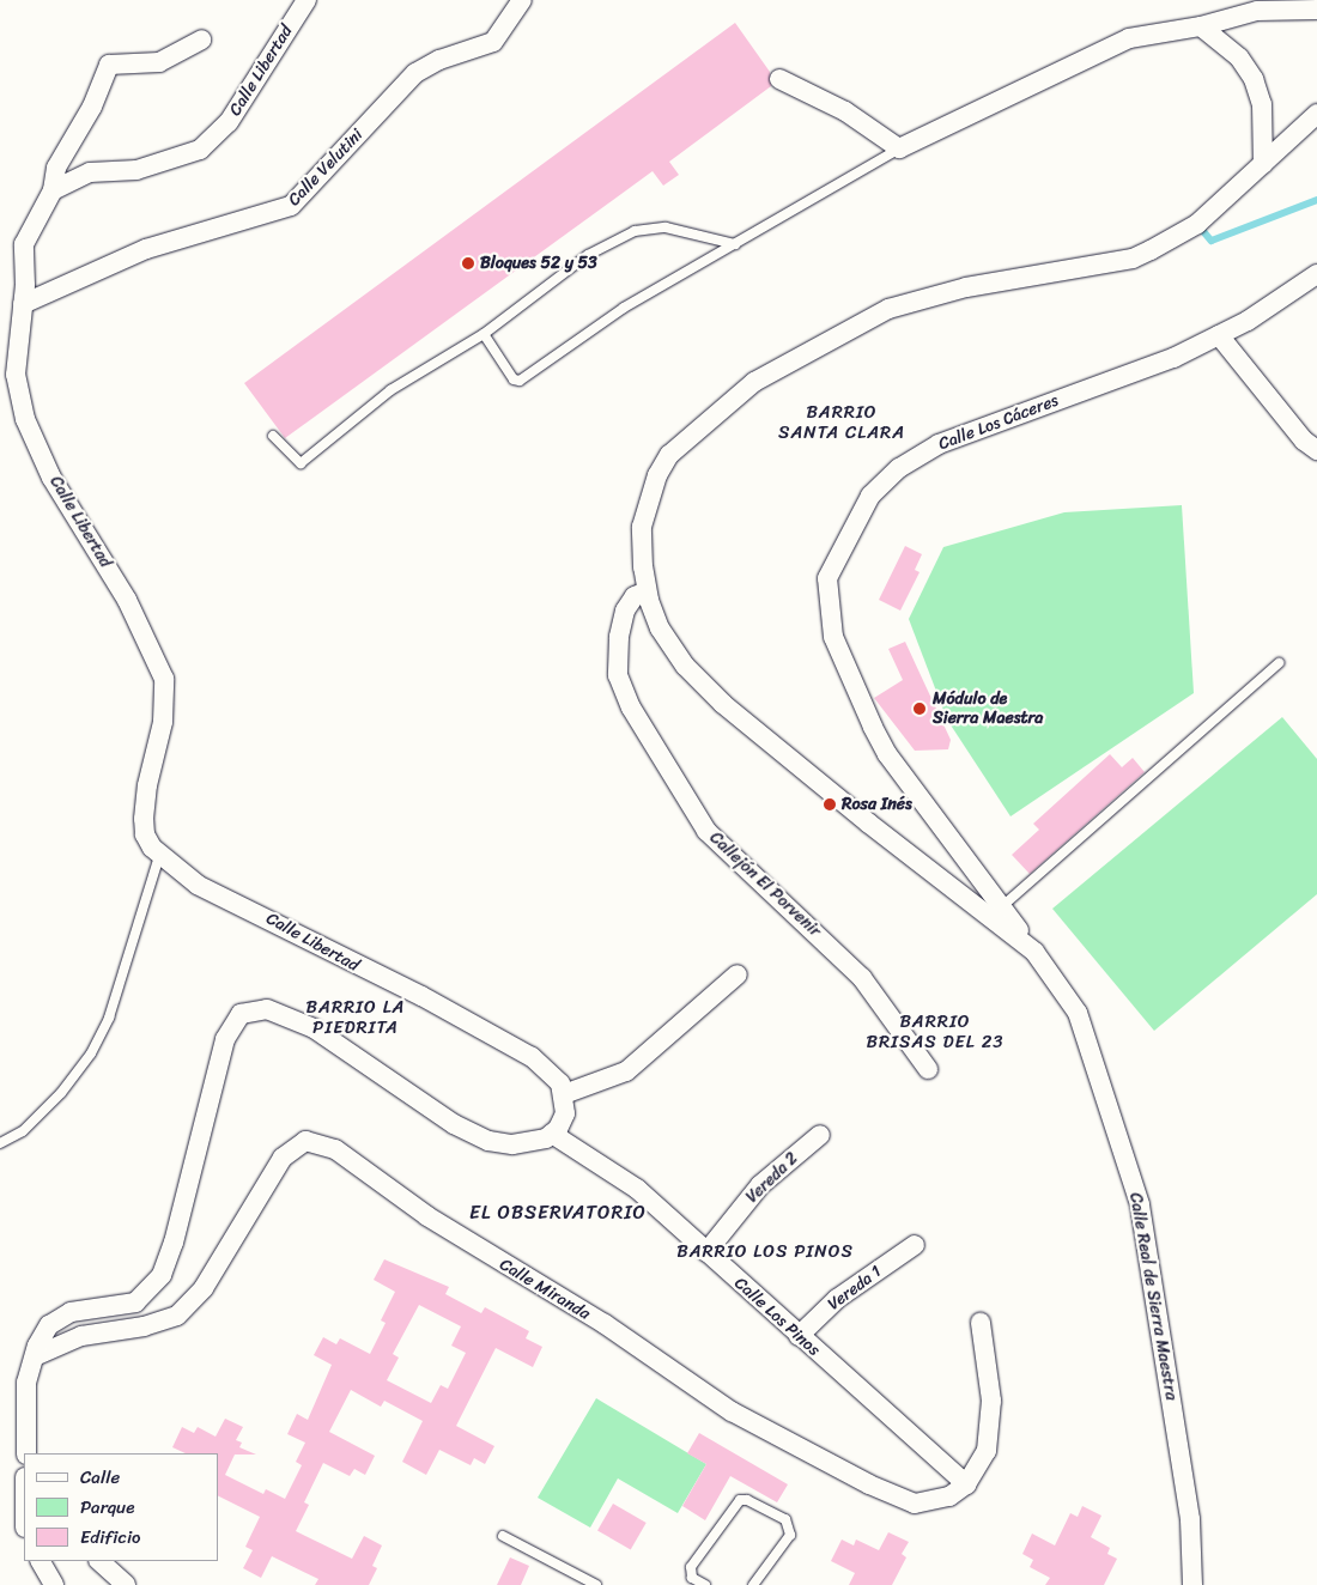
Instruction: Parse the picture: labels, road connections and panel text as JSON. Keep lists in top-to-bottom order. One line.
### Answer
{"streets":{"street":["Calle Libertad","Calle Velutini","Calle Los Cáceres","Callejón El Porvenir","Vereda 2","Vereda 1","Calle Miranda","Calle Real de Sierra Maestra","Calle Los Pinos"]},"crossings":[["Calle Libertad","Calle Velutini"],["Calle Los Cáceres","Calle Real de Sierra Maestra"],["Callejón El Porvenir","Calle Real de Sierra Maestra"],["Vereda 2","Calle Los Pinos"],["Vereda 1","Calle Los Pinos"],["Calle Miranda","Calle Los Pinos"]],"districts":["BARRIO SANTA CLARA","BARRIO LA PIEDRITA","BARRIO BRISAS DEL 23","EL OBSERVATORIO","BARRIO LOS PINOS"],"places":["Bloques 52 y 53","Módulo de Sierra Maestra","Rosa Inés"],"legend":["Calle","Parque","Edificio"]}
